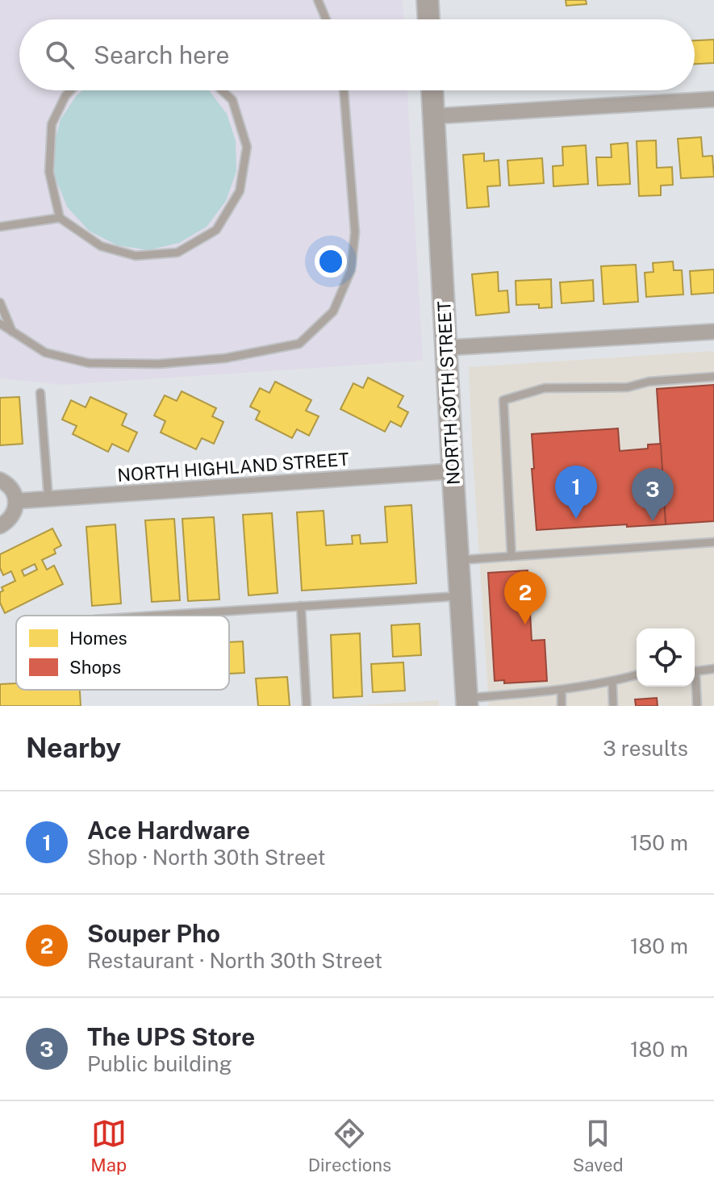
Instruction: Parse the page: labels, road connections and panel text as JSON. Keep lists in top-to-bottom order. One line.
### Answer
{"streets":{"main road":["NORTH 30TH STREET"],"street":["NORTH HIGHLAND STREET"]},"crossings":[["NORTH 30TH STREET","NORTH HIGHLAND STREET"]],"legend":["Homes","Shops"],"page":{"search":"Search here","pins":["1","3","2"],"heading":["Nearby","3 results"],"list":[{"mark":"1","name":"Ace Hardware","note":"Shop · North 30th Street","value":"150 m"},{"mark":"2","name":"Souper Pho","note":"Restaurant · North 30th Street","value":"180 m"},{"mark":"3","name":"The UPS Store","note":"Public building","value":"180 m"}],"nav":["Map","Directions","Saved"]}}
